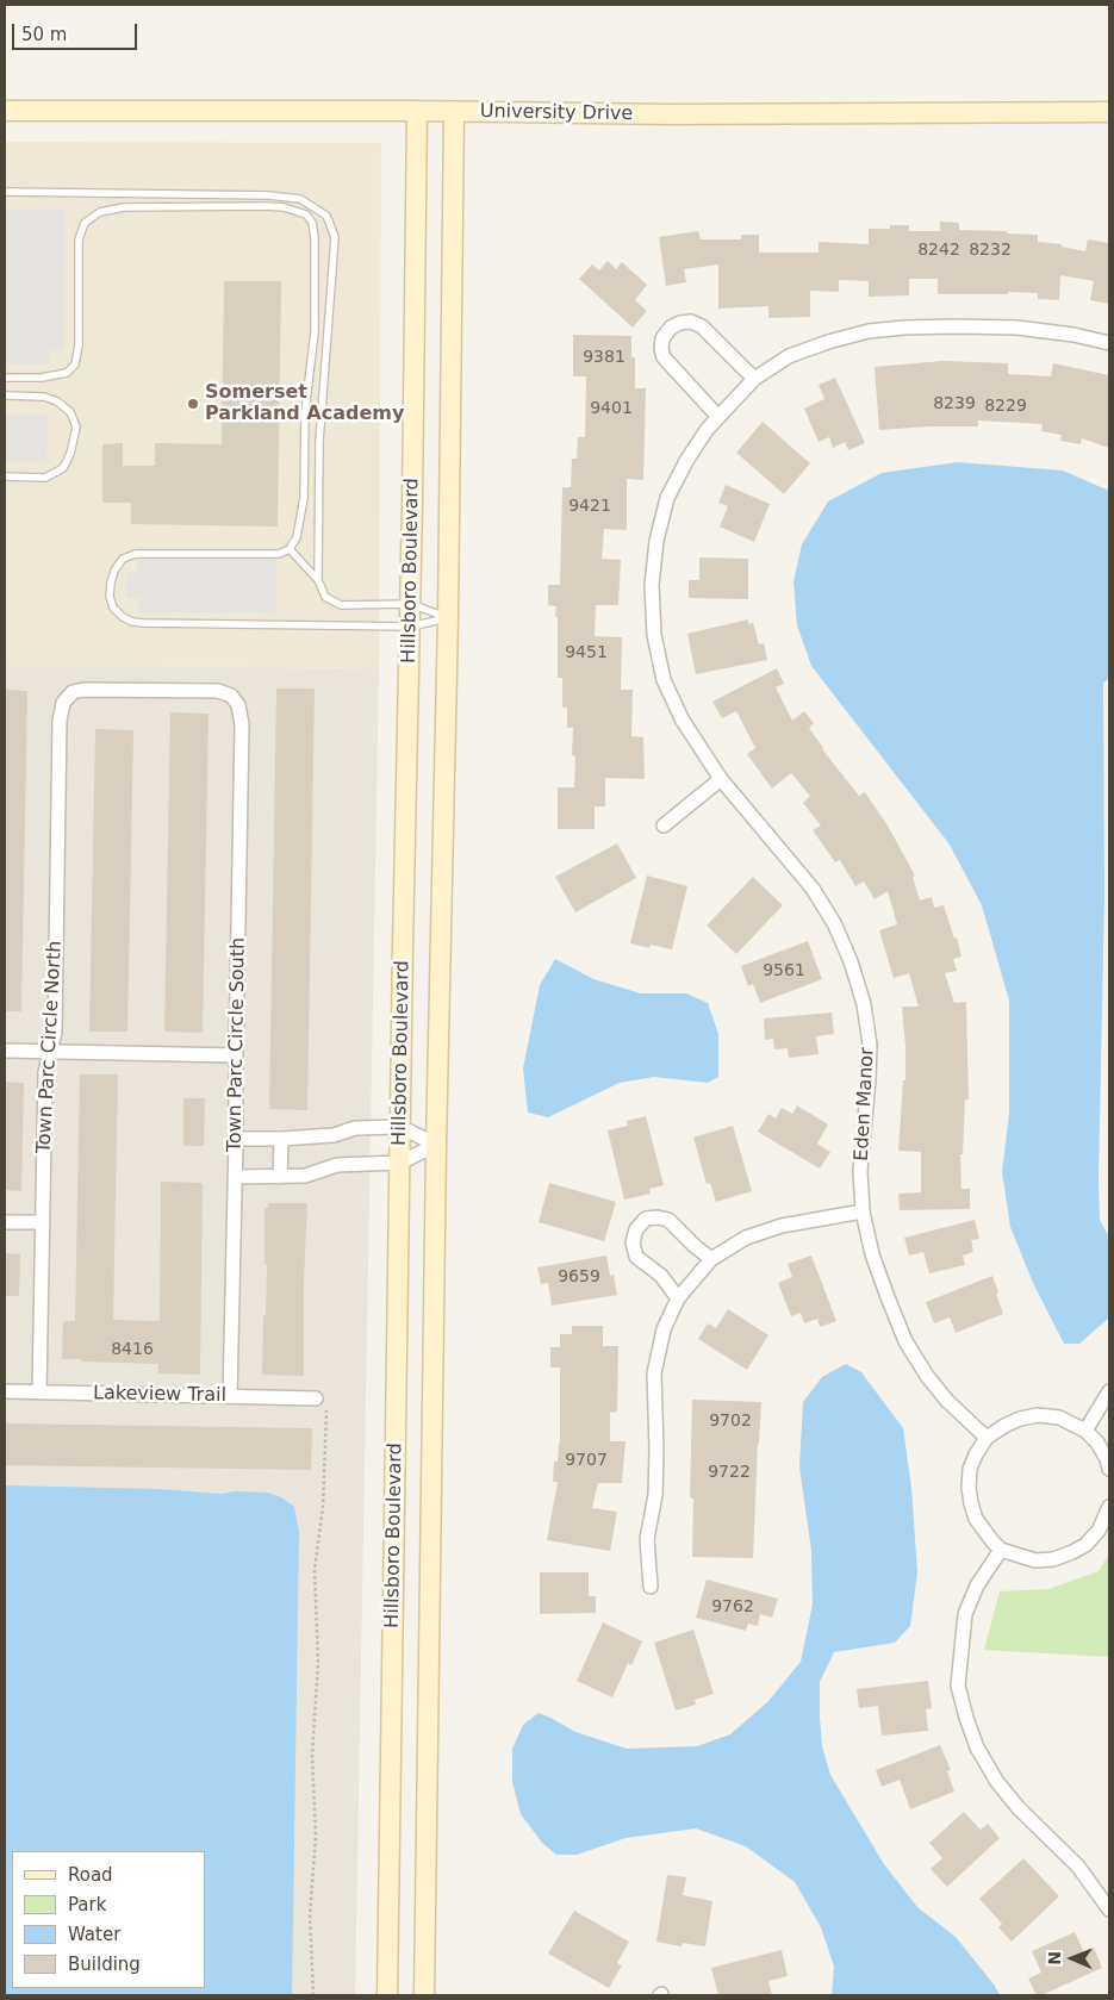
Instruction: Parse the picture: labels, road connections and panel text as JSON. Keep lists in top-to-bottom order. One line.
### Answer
{"streets":{"street":["University Drive","Hillsboro Boulevard","Town Parc Circle South","Town Parc Circle North","Eden Manor","Lakeview Trail"]},"crossings":[["University Drive","Hillsboro Boulevard"],["Town Parc Circle South","Town Parc Circle North"],["Town Parc Circle South","Lakeview Trail"],["Town Parc Circle North","Lakeview Trail"]],"places":["Somerset Parkland Academy"],"house_numbers":["8242","8232","9381","8239","8229","9401","9421","9451","9561","9659","8416","9702","9707","9722","9762"],"legend":["Road","Park","Water","Building"],"scale_bar":"50 m","north":"left"}
